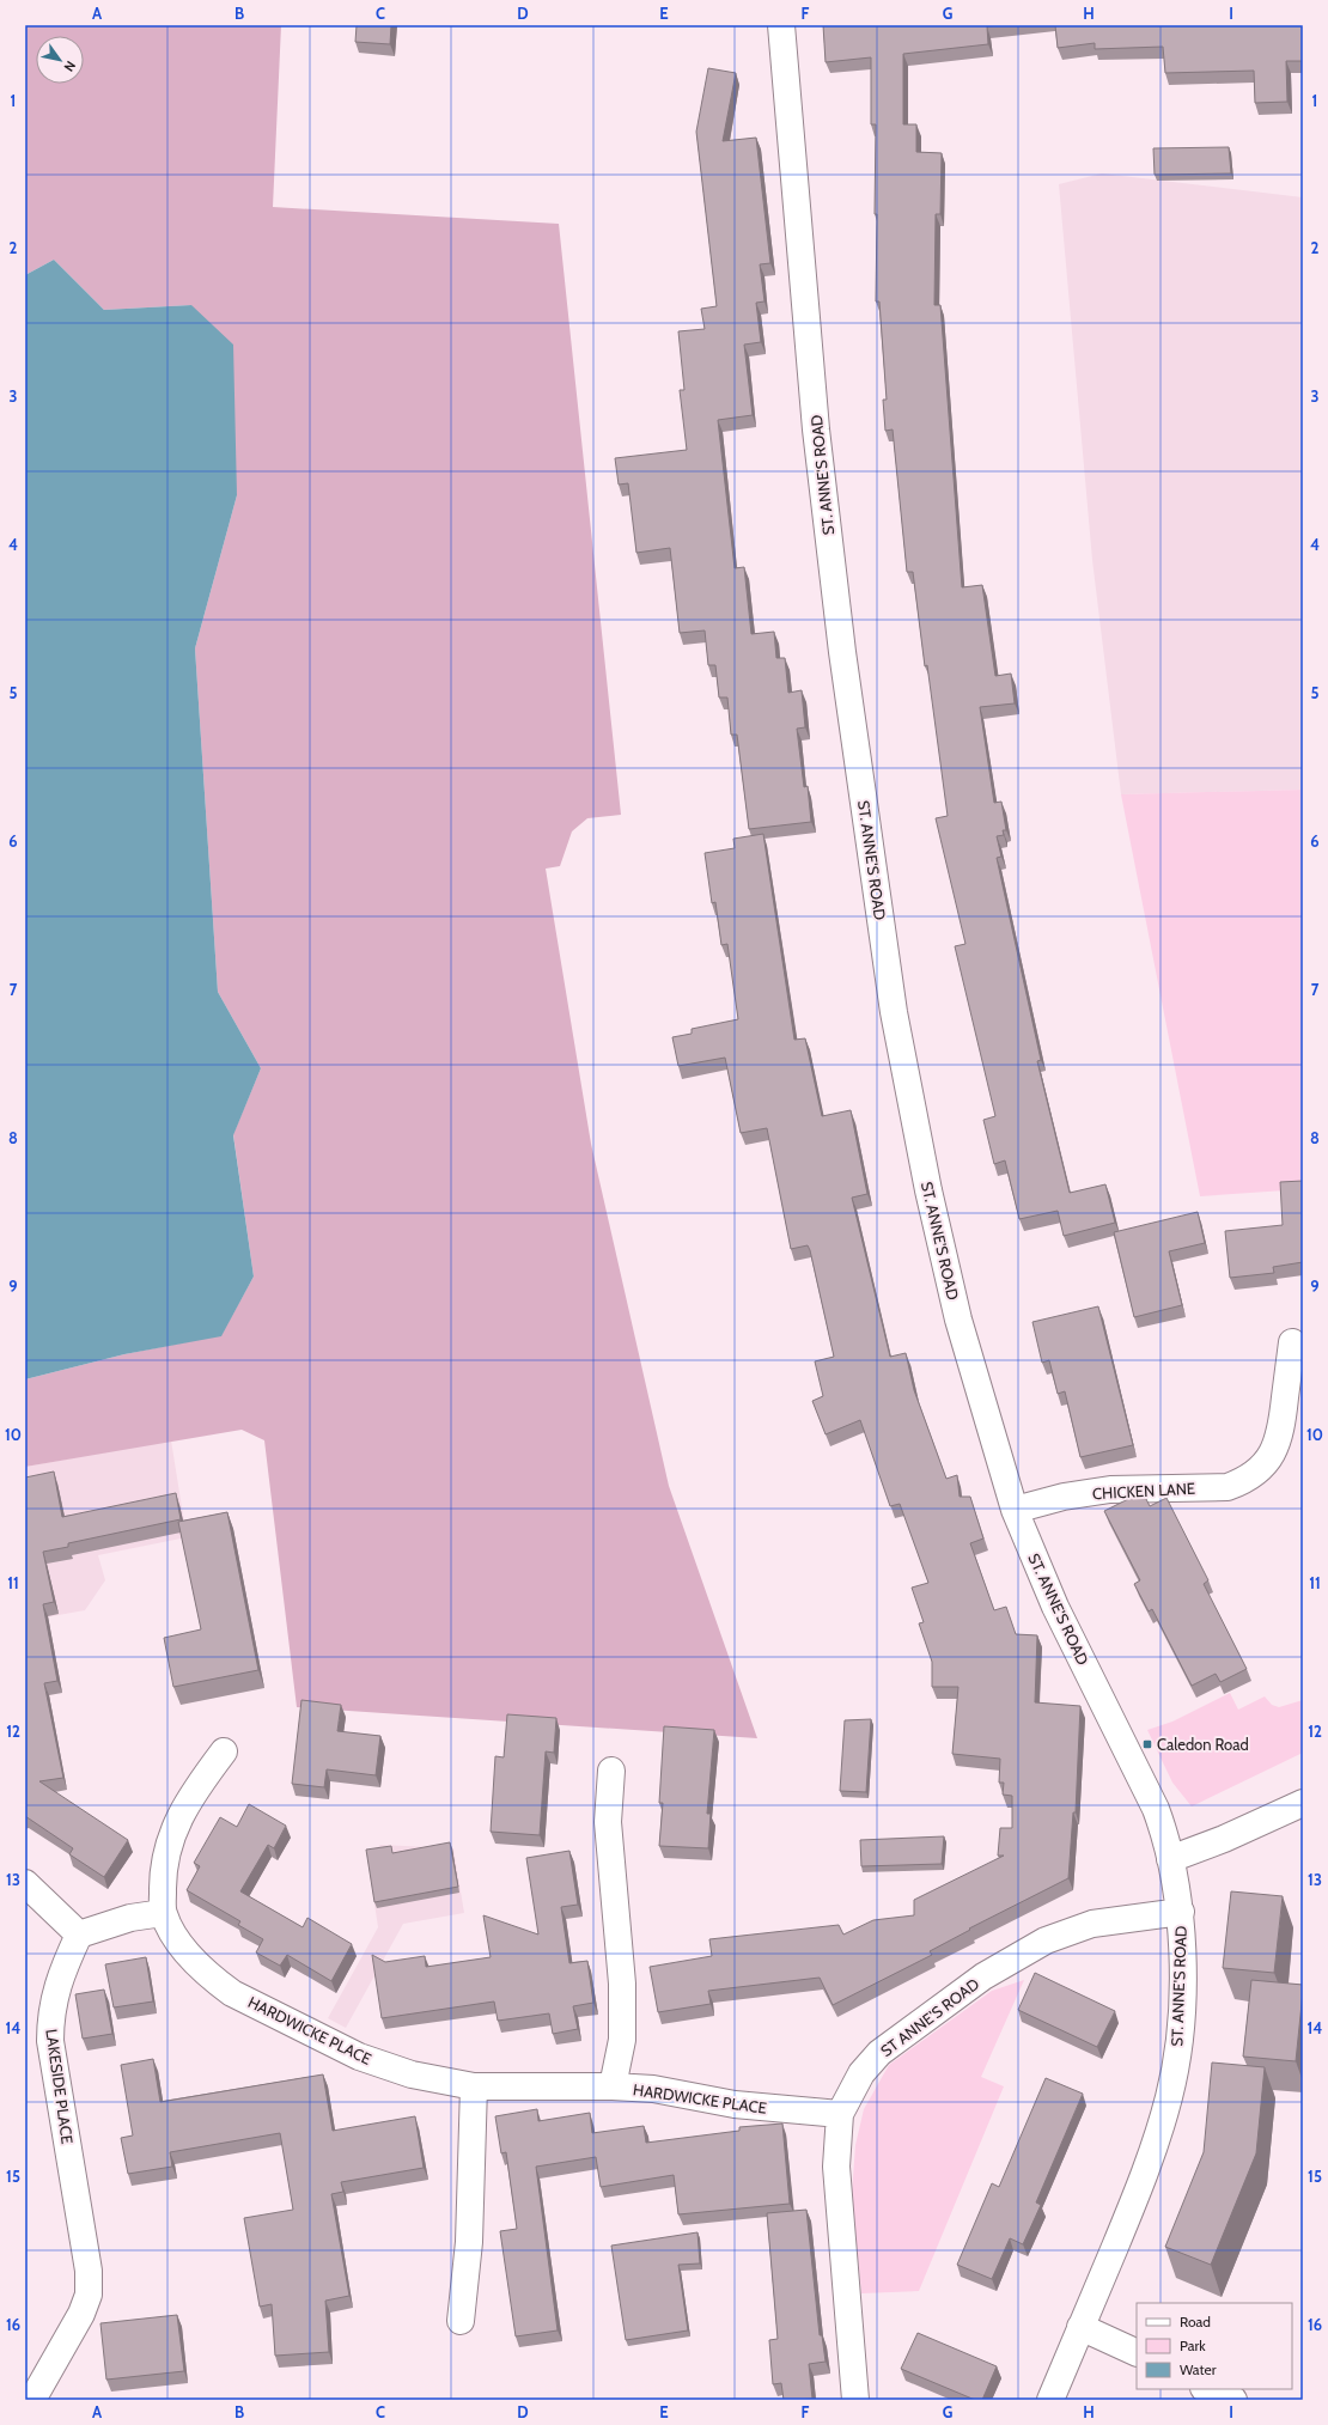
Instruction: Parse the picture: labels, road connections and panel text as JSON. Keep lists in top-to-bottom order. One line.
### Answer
{"streets":{"street":["ST. ANNE'S ROAD","CHICKEN LANE","ST ANNE'S ROAD","HARDWICKE PLACE","LAKESIDE PLACE"]},"crossings":[["ST. ANNE'S ROAD","CHICKEN LANE"],["ST. ANNE'S ROAD","ST ANNE'S ROAD"],["ST ANNE'S ROAD","HARDWICKE PLACE"]],"places":{"transit":["Caledon Road"]},"legend":["Road","Park","Water"],"north":"bottom right","grid":{"columns":["A","B","C","D","E","F","G","H","I"],"rows":["1","2","3","4","5","6","7","8","9","10","11","12","13","14","15","16"]}}
